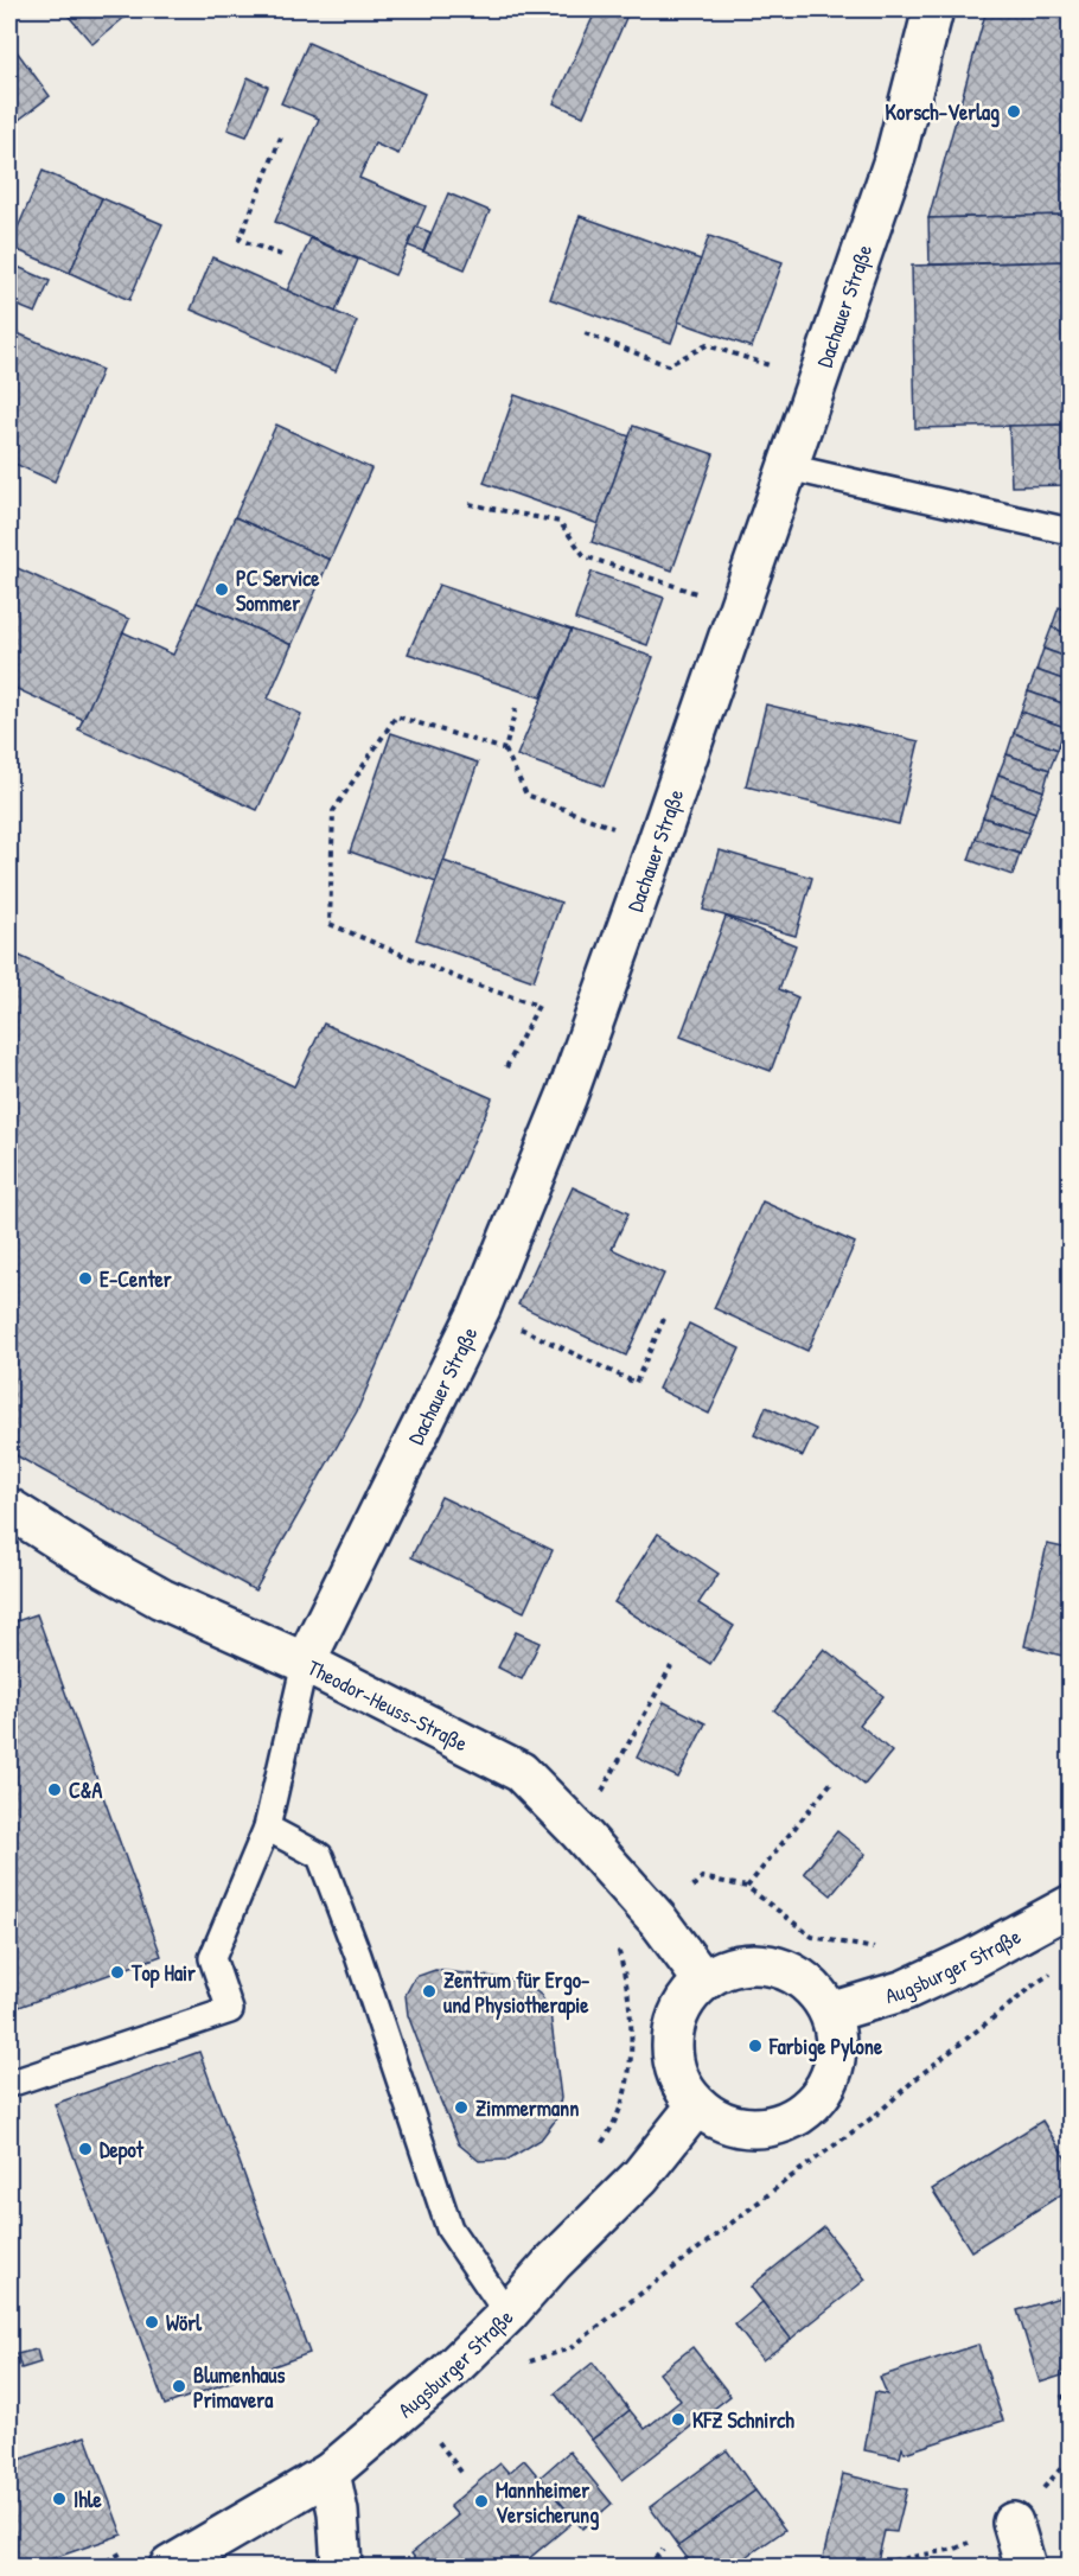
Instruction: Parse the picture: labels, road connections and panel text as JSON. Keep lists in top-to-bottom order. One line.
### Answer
{"streets":{"street":["Dachauer Straße","Theodor-Heuss-Straße","Augsburger Straße"]},"crossings":[["Dachauer Straße","Theodor-Heuss-Straße"],["Theodor-Heuss-Straße","Augsburger Straße"]],"places":["Korsch-Verlag","PC Service Sommer","E-Center","C&A","Top Hair","Zentrum für Ergo- und Physiotherapie","Farbige Pylone","Zimmermann","Depot","Wörl","Blumenhaus Primavera","KFZ Schnirch","Ihle","Mannheimer Versicherung"]}
